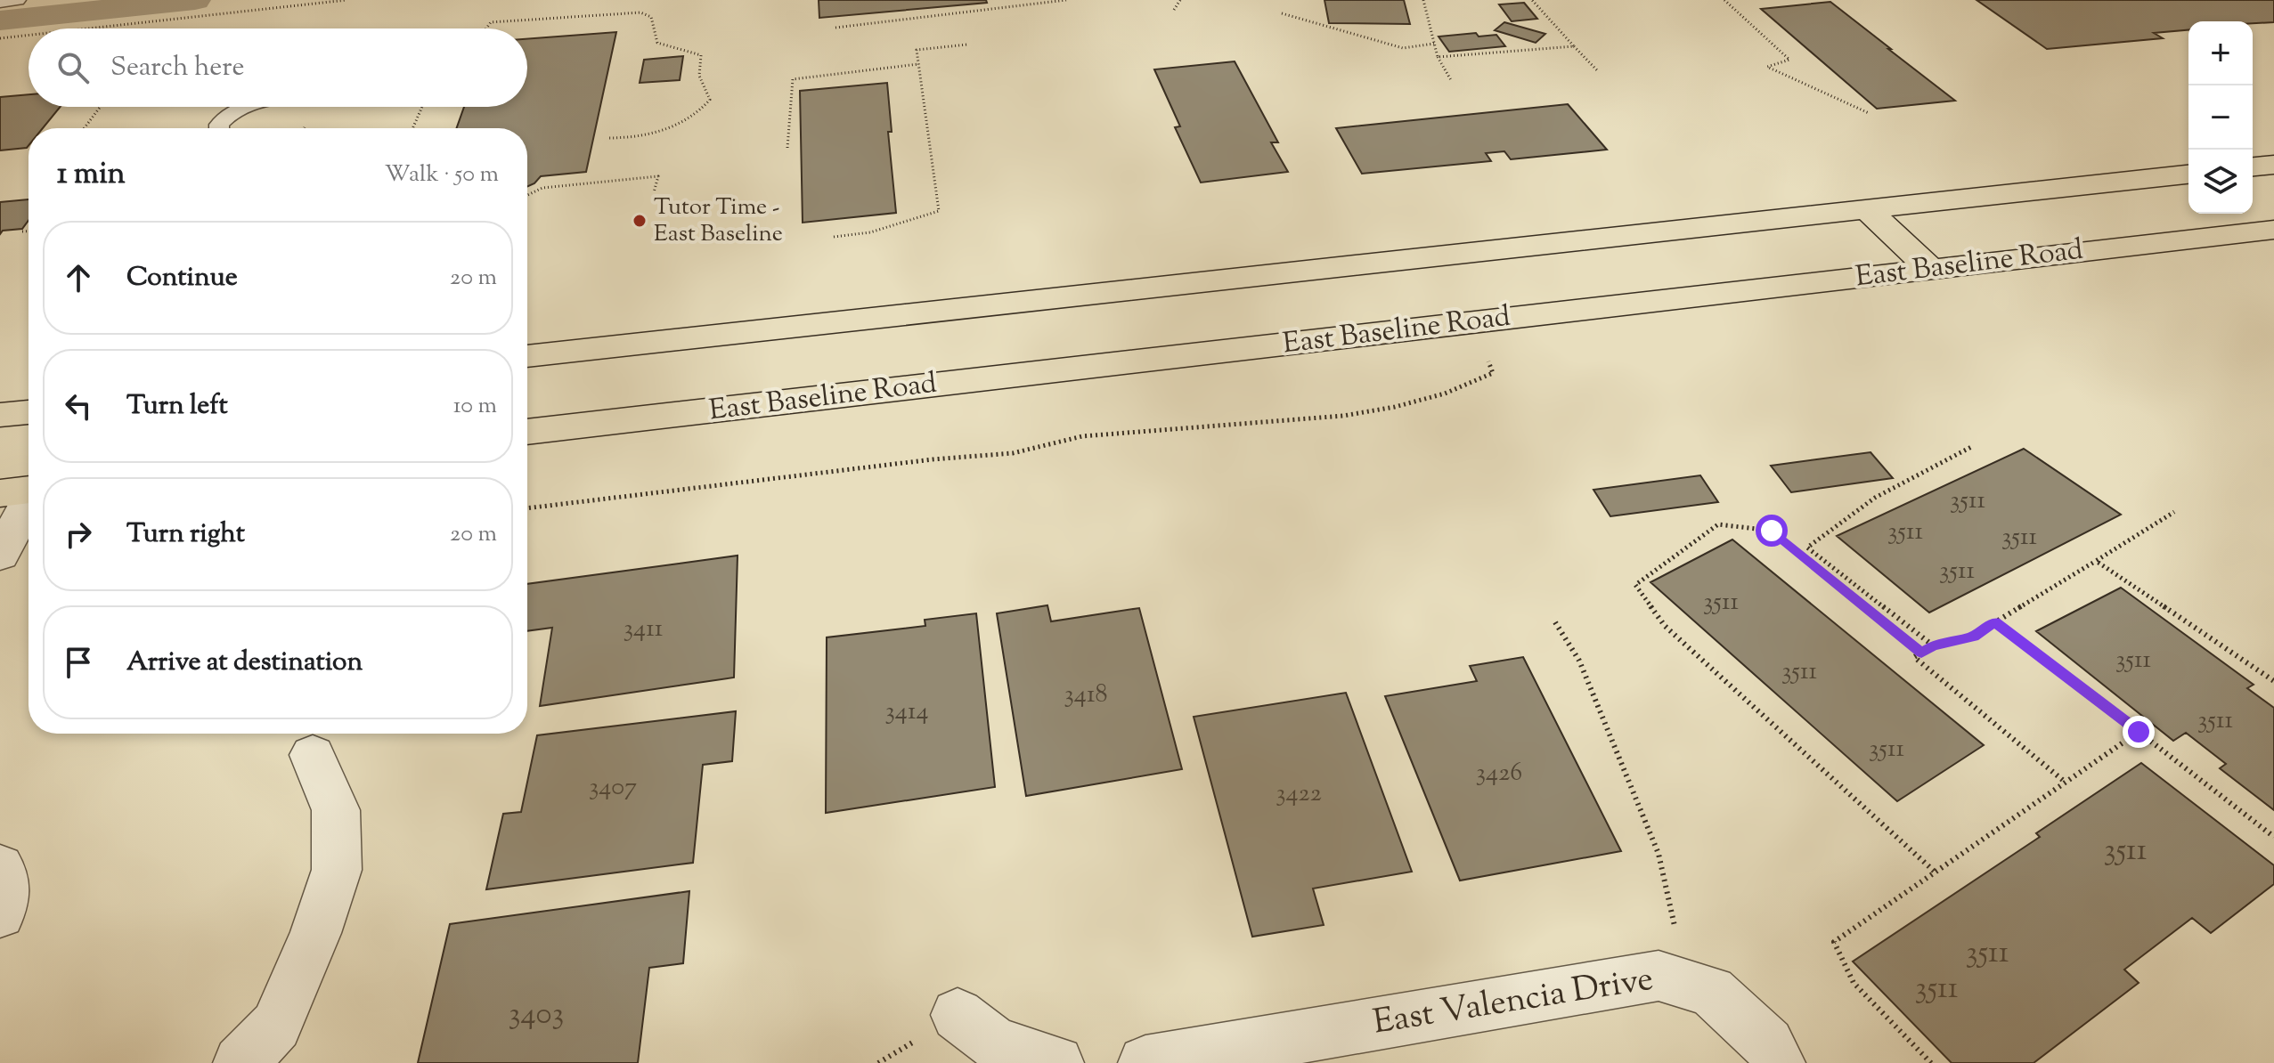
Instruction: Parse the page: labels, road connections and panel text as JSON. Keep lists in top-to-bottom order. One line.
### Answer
{"streets":{"main road":["East Baseline Road"],"street":["East Valencia Drive"]},"places":["Tutor Time - East Baseline"],"house_numbers":["3511","3511","3511","3511","3511","3411","3511","3511","3418","3414","3511","3511","3426","3407","3422","3511","3511","3511","3403"],"page":{"map_buttons":["+","−"],"search":"Search here","heading":["1 min","Walk · 50 m"],"list":[["Continue","20 m"],["Turn left","10 m"],["Turn right","20 m"],"Arrive at destination"]}}
